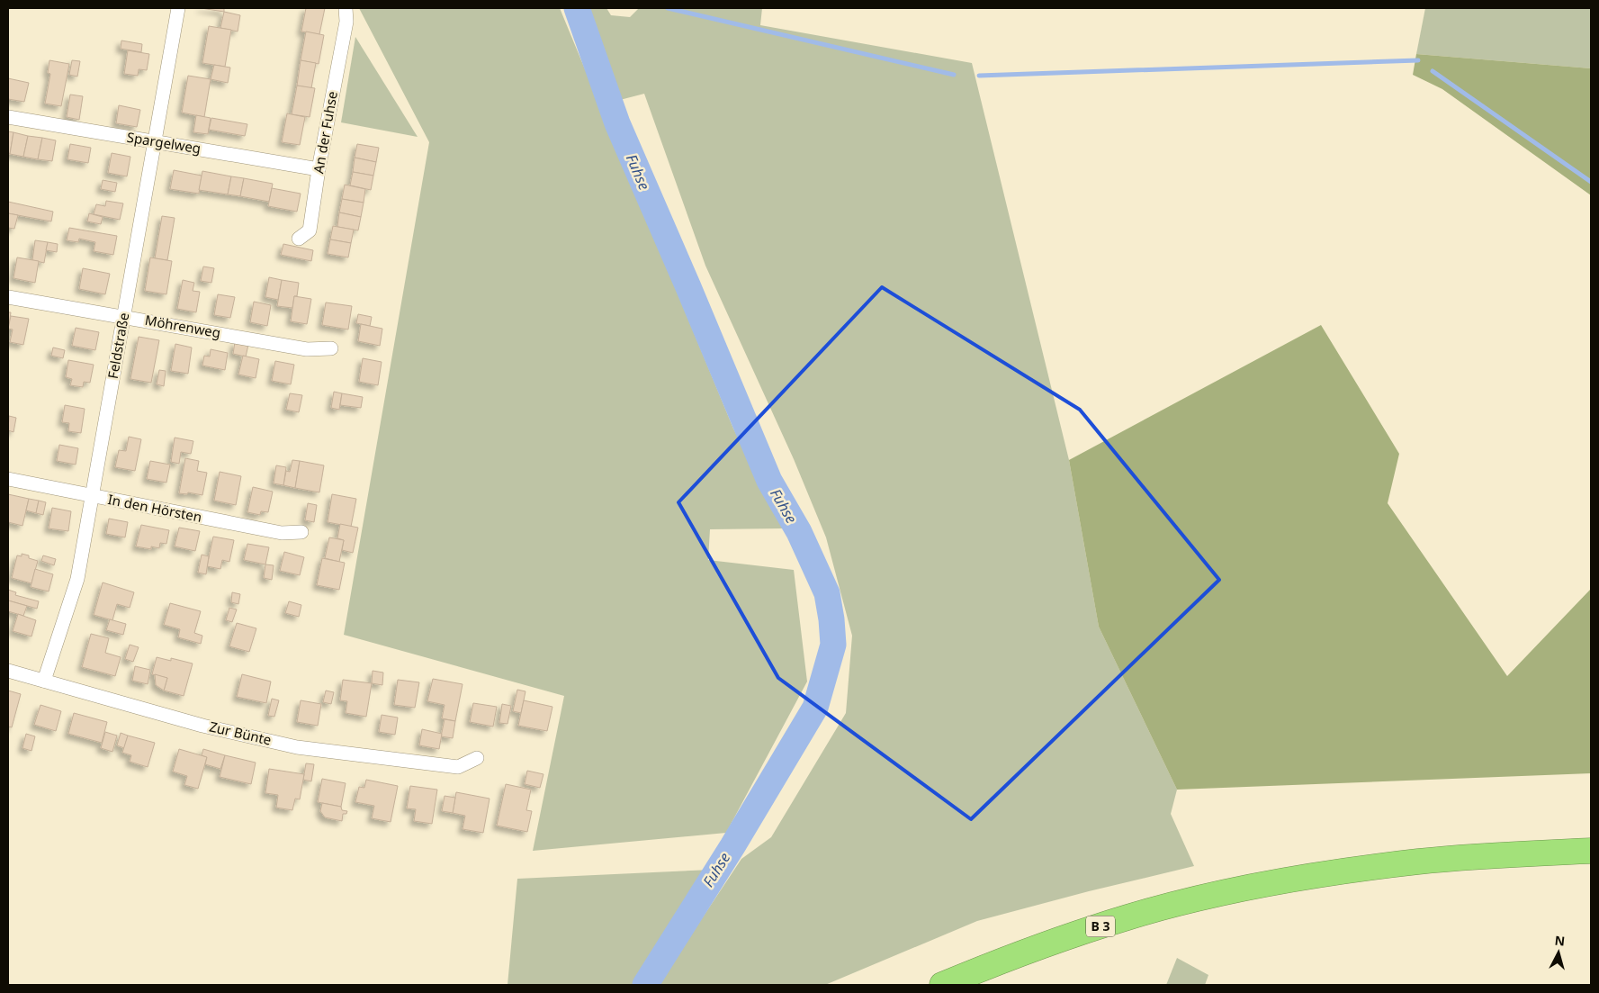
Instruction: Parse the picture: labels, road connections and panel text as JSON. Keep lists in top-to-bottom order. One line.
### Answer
{"streets":{"highway":["B 3"],"street":["An der Fuhse","Spargelweg","Möhrenweg","Feldstraße","In den Hörsten","Zur Bünte"]},"crossings":[["An der Fuhse","Spargelweg"],["Spargelweg","Feldstraße"],["Möhrenweg","Feldstraße"],["Feldstraße","In den Hörsten"],["Feldstraße","Zur Bünte"]],"water":["Fuhse"],"north":"top"}
